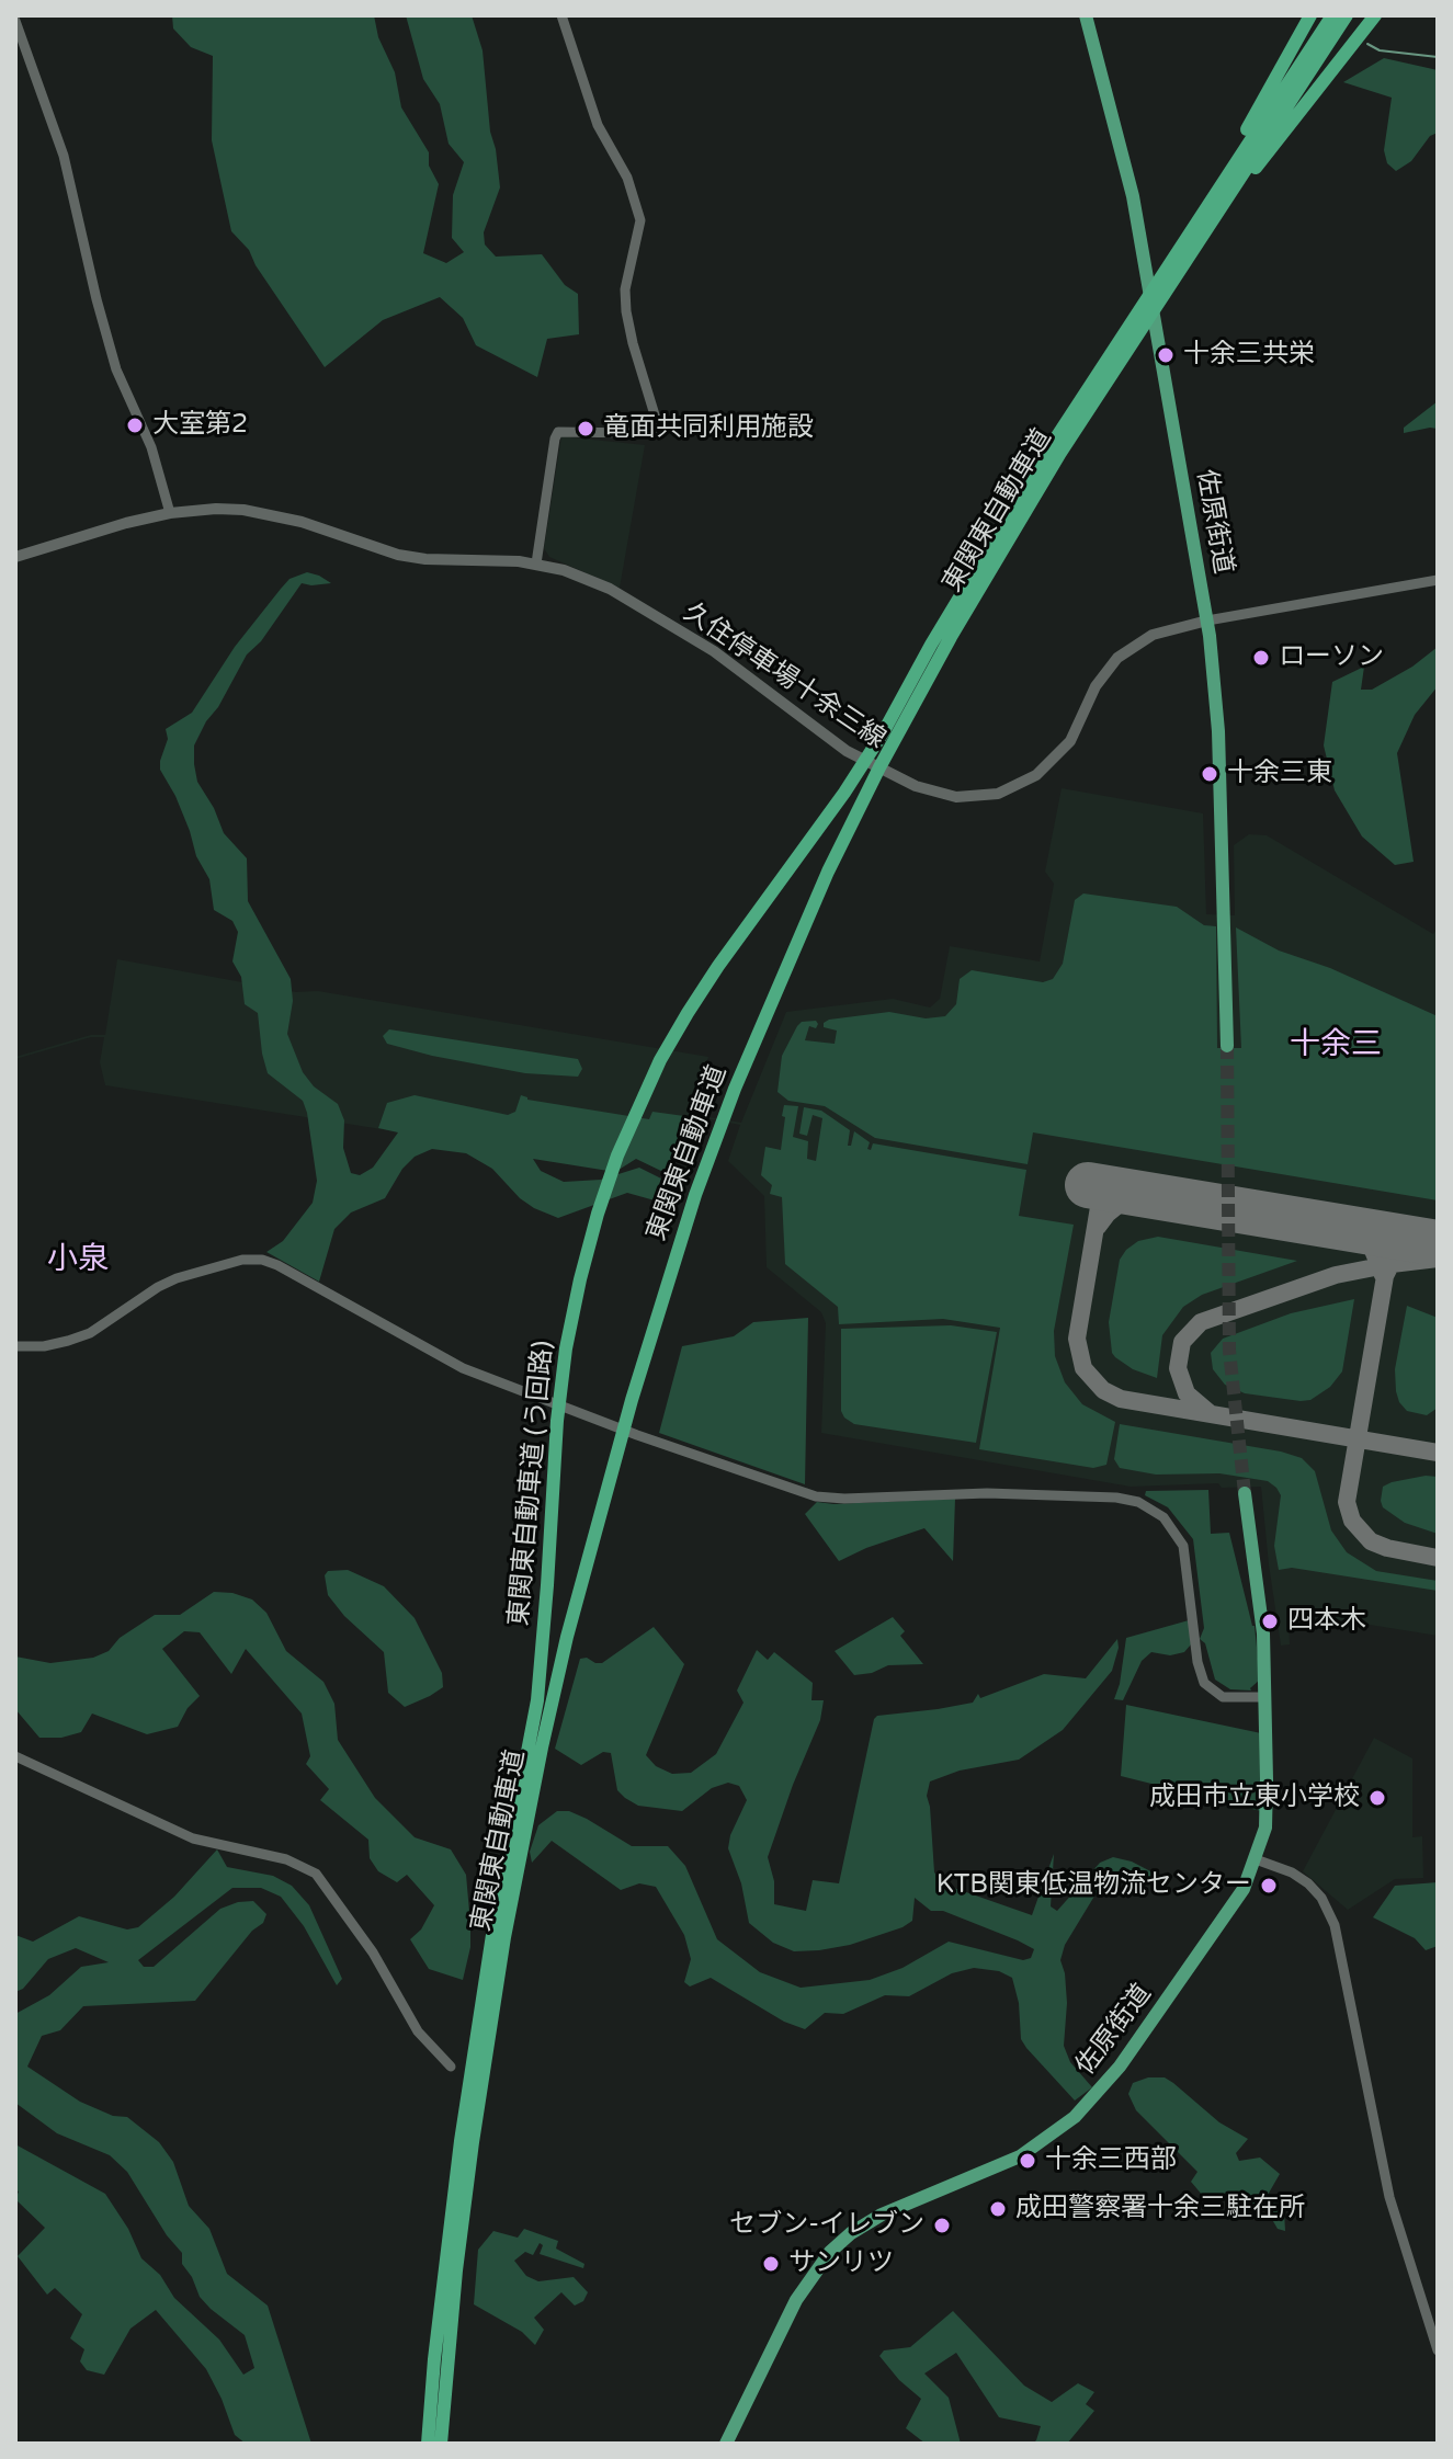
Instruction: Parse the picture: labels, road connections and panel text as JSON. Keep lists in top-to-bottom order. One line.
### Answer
{"streets":{"highway":["東関東自動車道","佐原街道","東関東自動車道 (う回路)"],"main road":["久住停車場十余三線"]},"crossings":[["東関東自動車道","東関東自動車道 (う回路)"],["佐原街道","久住停車場十余三線"]],"districts":["十余三","小泉"],"places":["十余三共栄","大室第2","竜面共同利用施設","ローソン","十余三東","四本木","成田市立東小学校","KTB関東低温物流センター","十余三西部","成田警察署十余三駐在所","セブン-イレブン","サンリツ"]}
